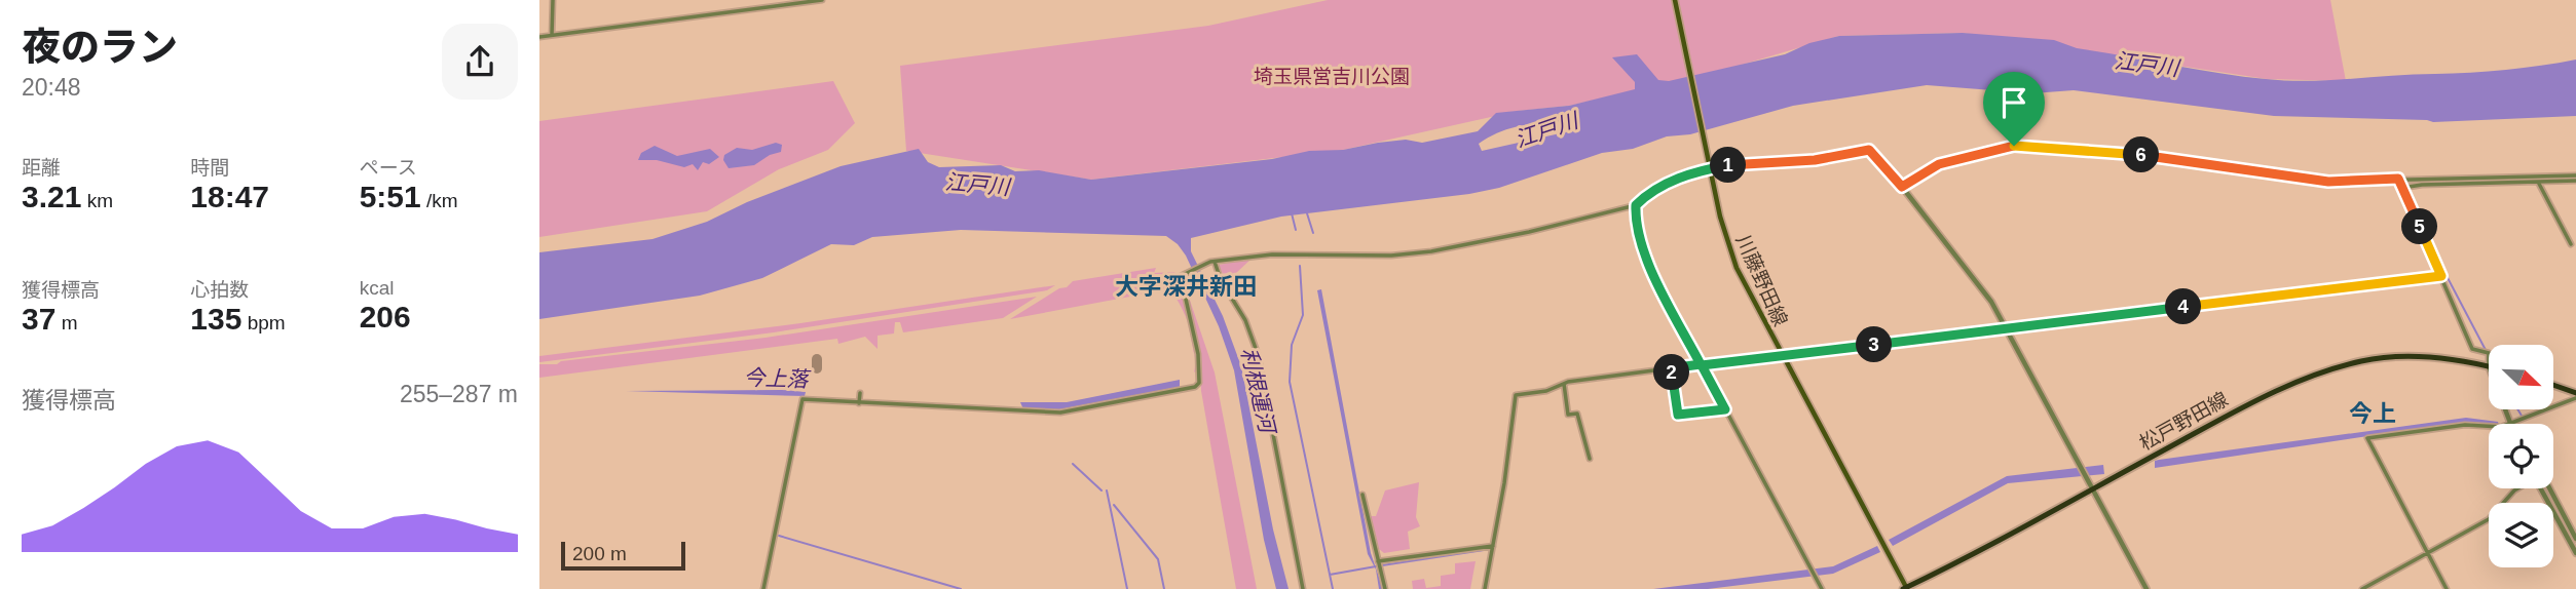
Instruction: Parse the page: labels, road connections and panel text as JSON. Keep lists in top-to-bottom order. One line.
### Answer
{"streets":{"main road":["川藤野田線","松戸野田線"]},"crossings":[["川藤野田線","松戸野田線"]],"districts":["大字深井新田","今上"],"water":["江戸川","今上落","利根運河"],"parks":["埼玉県営吉川公園"],"scale_bar":"200 m","north":"bottom right","page":{"heading":["夜のラン","20:48"],"stats":[["距離","3.21 km"],["時間","18:47"],["ペース","5:51 /km"],["獲得標高","37 m"],["心拍数","135 bpm"],["kcal","206"]],"pins":["6","1","5","4","3","2"],"chart":["獲得標高","255–287 m"],"scale":"200 m"}}
